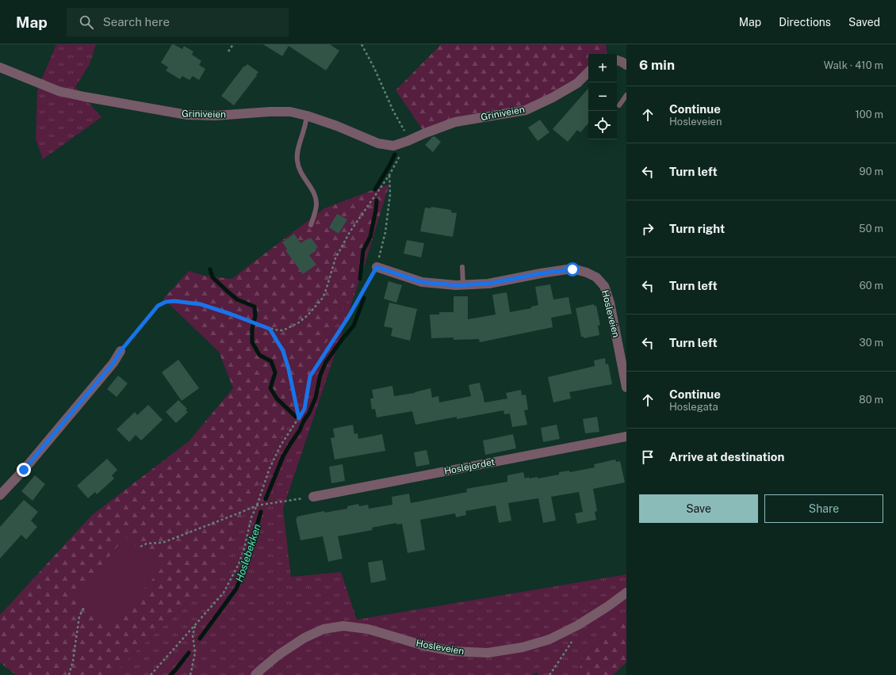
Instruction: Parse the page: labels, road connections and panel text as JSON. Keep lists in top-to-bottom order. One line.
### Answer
{"streets":{"street":["Griniveien","Hosleveien","Hoslejordet"]},"water":["Hoslebekken"],"page":{"header":"Map","search":"Search here","nav":["Map","Directions","Saved"],"heading":["6 min","Walk · 410 m"],"map_buttons":["+","−"],"list":[["Continue","Hosleveien","100 m"],["Turn left","90 m"],["Turn right","50 m"],["Turn left","60 m"],["Turn left","30 m"],["Continue","Hoslegata","80 m"],"Arrive at destination"],"buttons":["Save","Share"]}}
